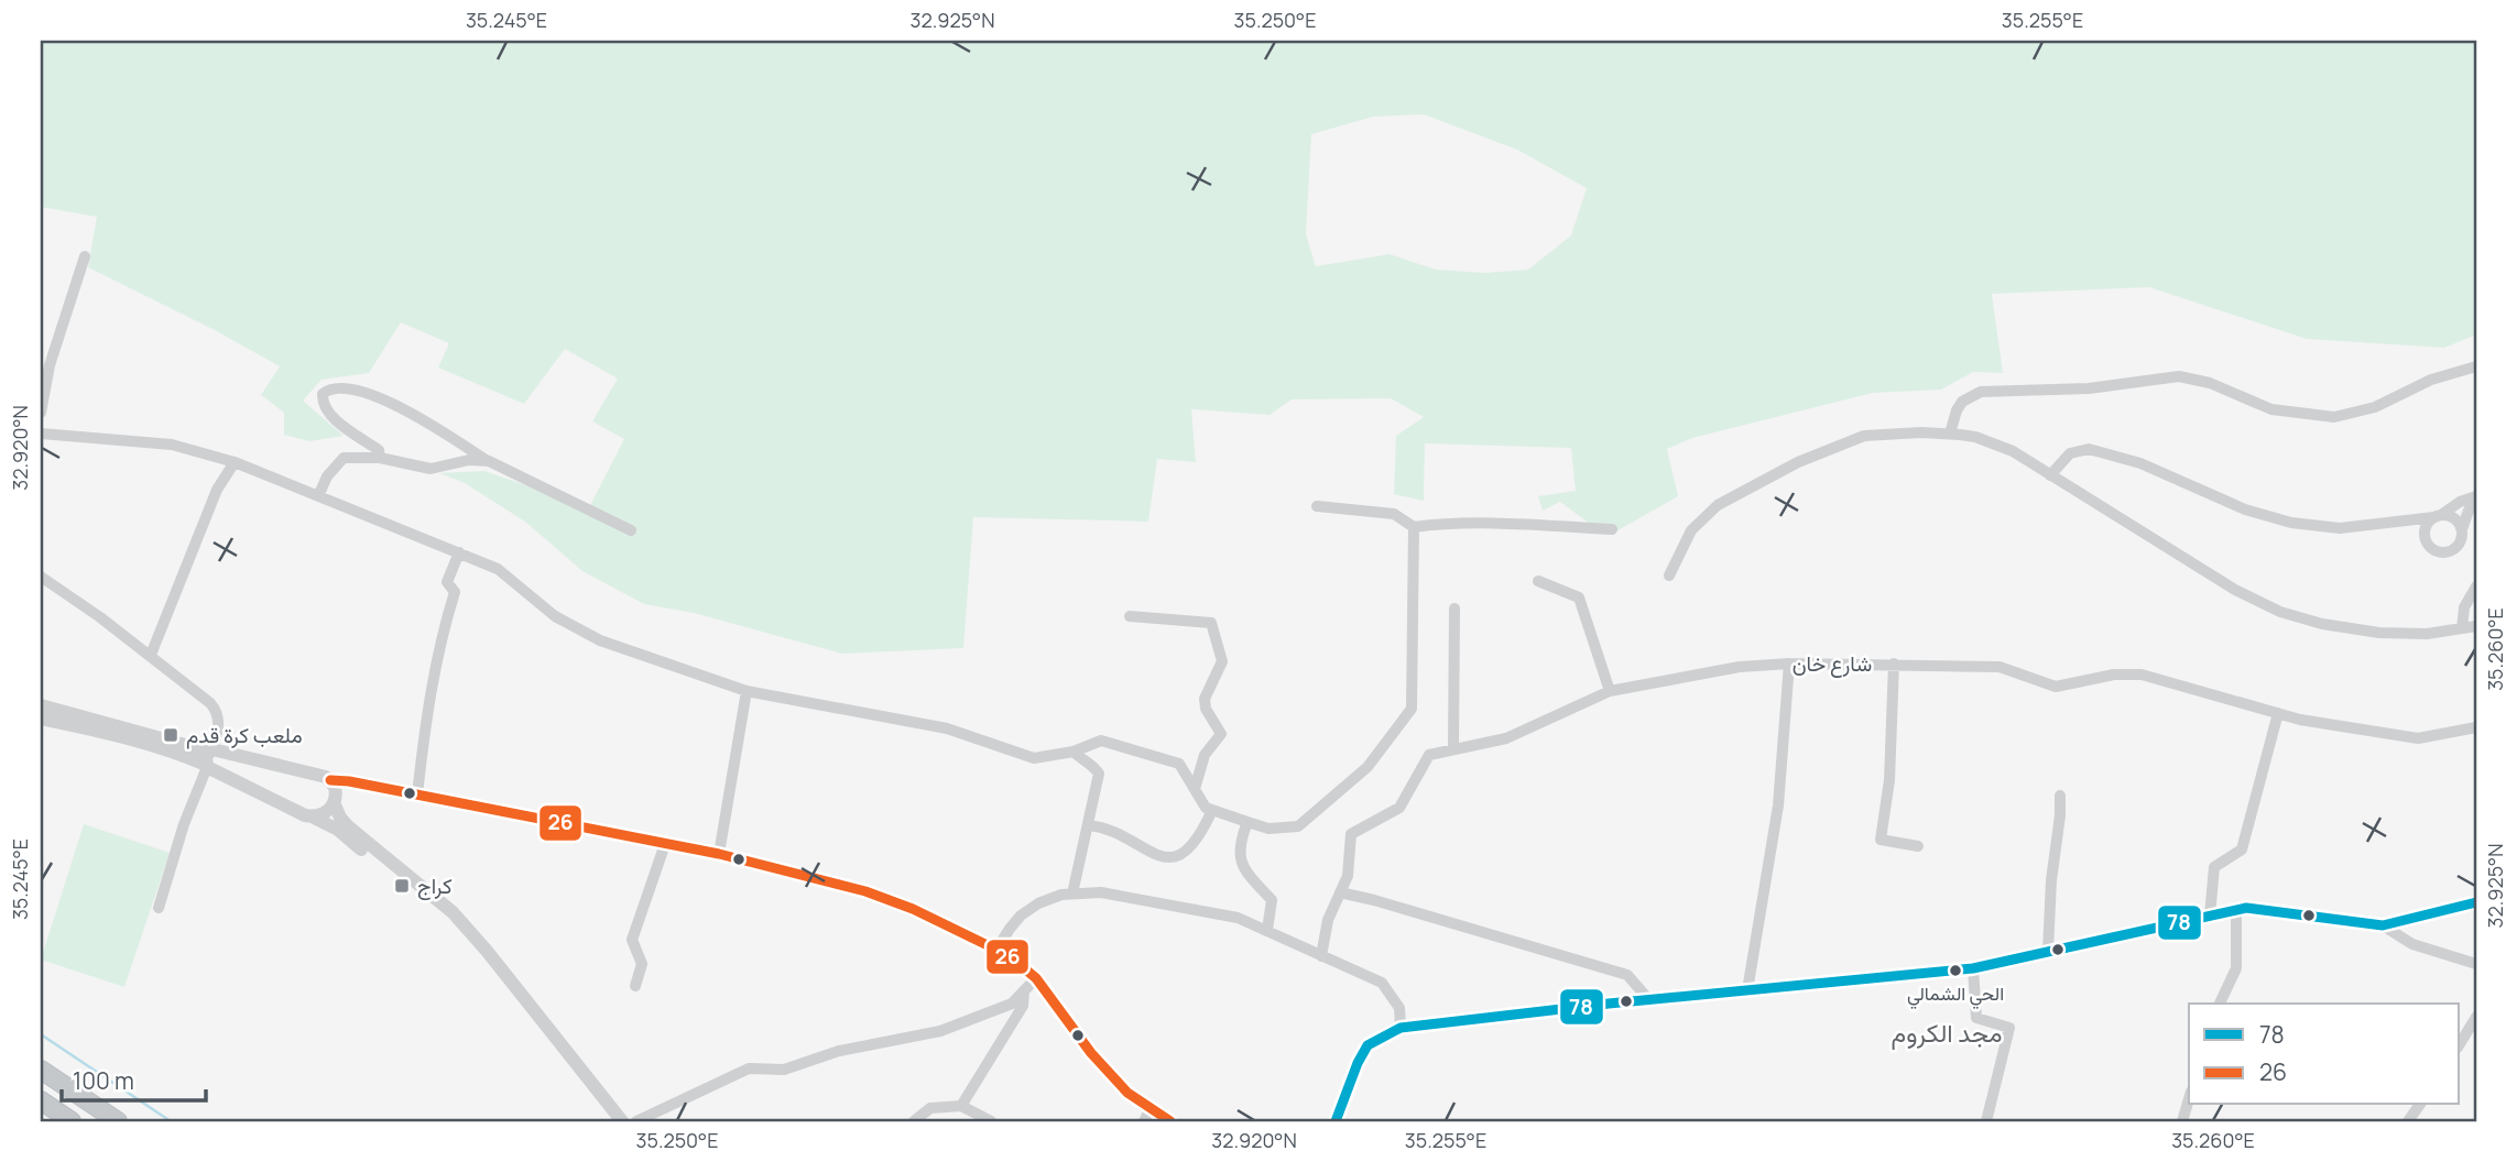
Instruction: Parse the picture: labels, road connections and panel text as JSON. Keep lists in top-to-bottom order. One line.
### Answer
{"streets":{"street":["شارع خان"]},"districts":["مجد الكروم"],"places":{"transit":["ملعب كرة قدم","كراج"],"other":["الحي الشمالي"]},"lines":["transit line 26","transit line 78"],"legend":["78","26"],"scale_bar":"100 m","coordinates":["35.245°E","32.925°N","35.250°E","35.255°E","32.920°N","35.260°E"]}
